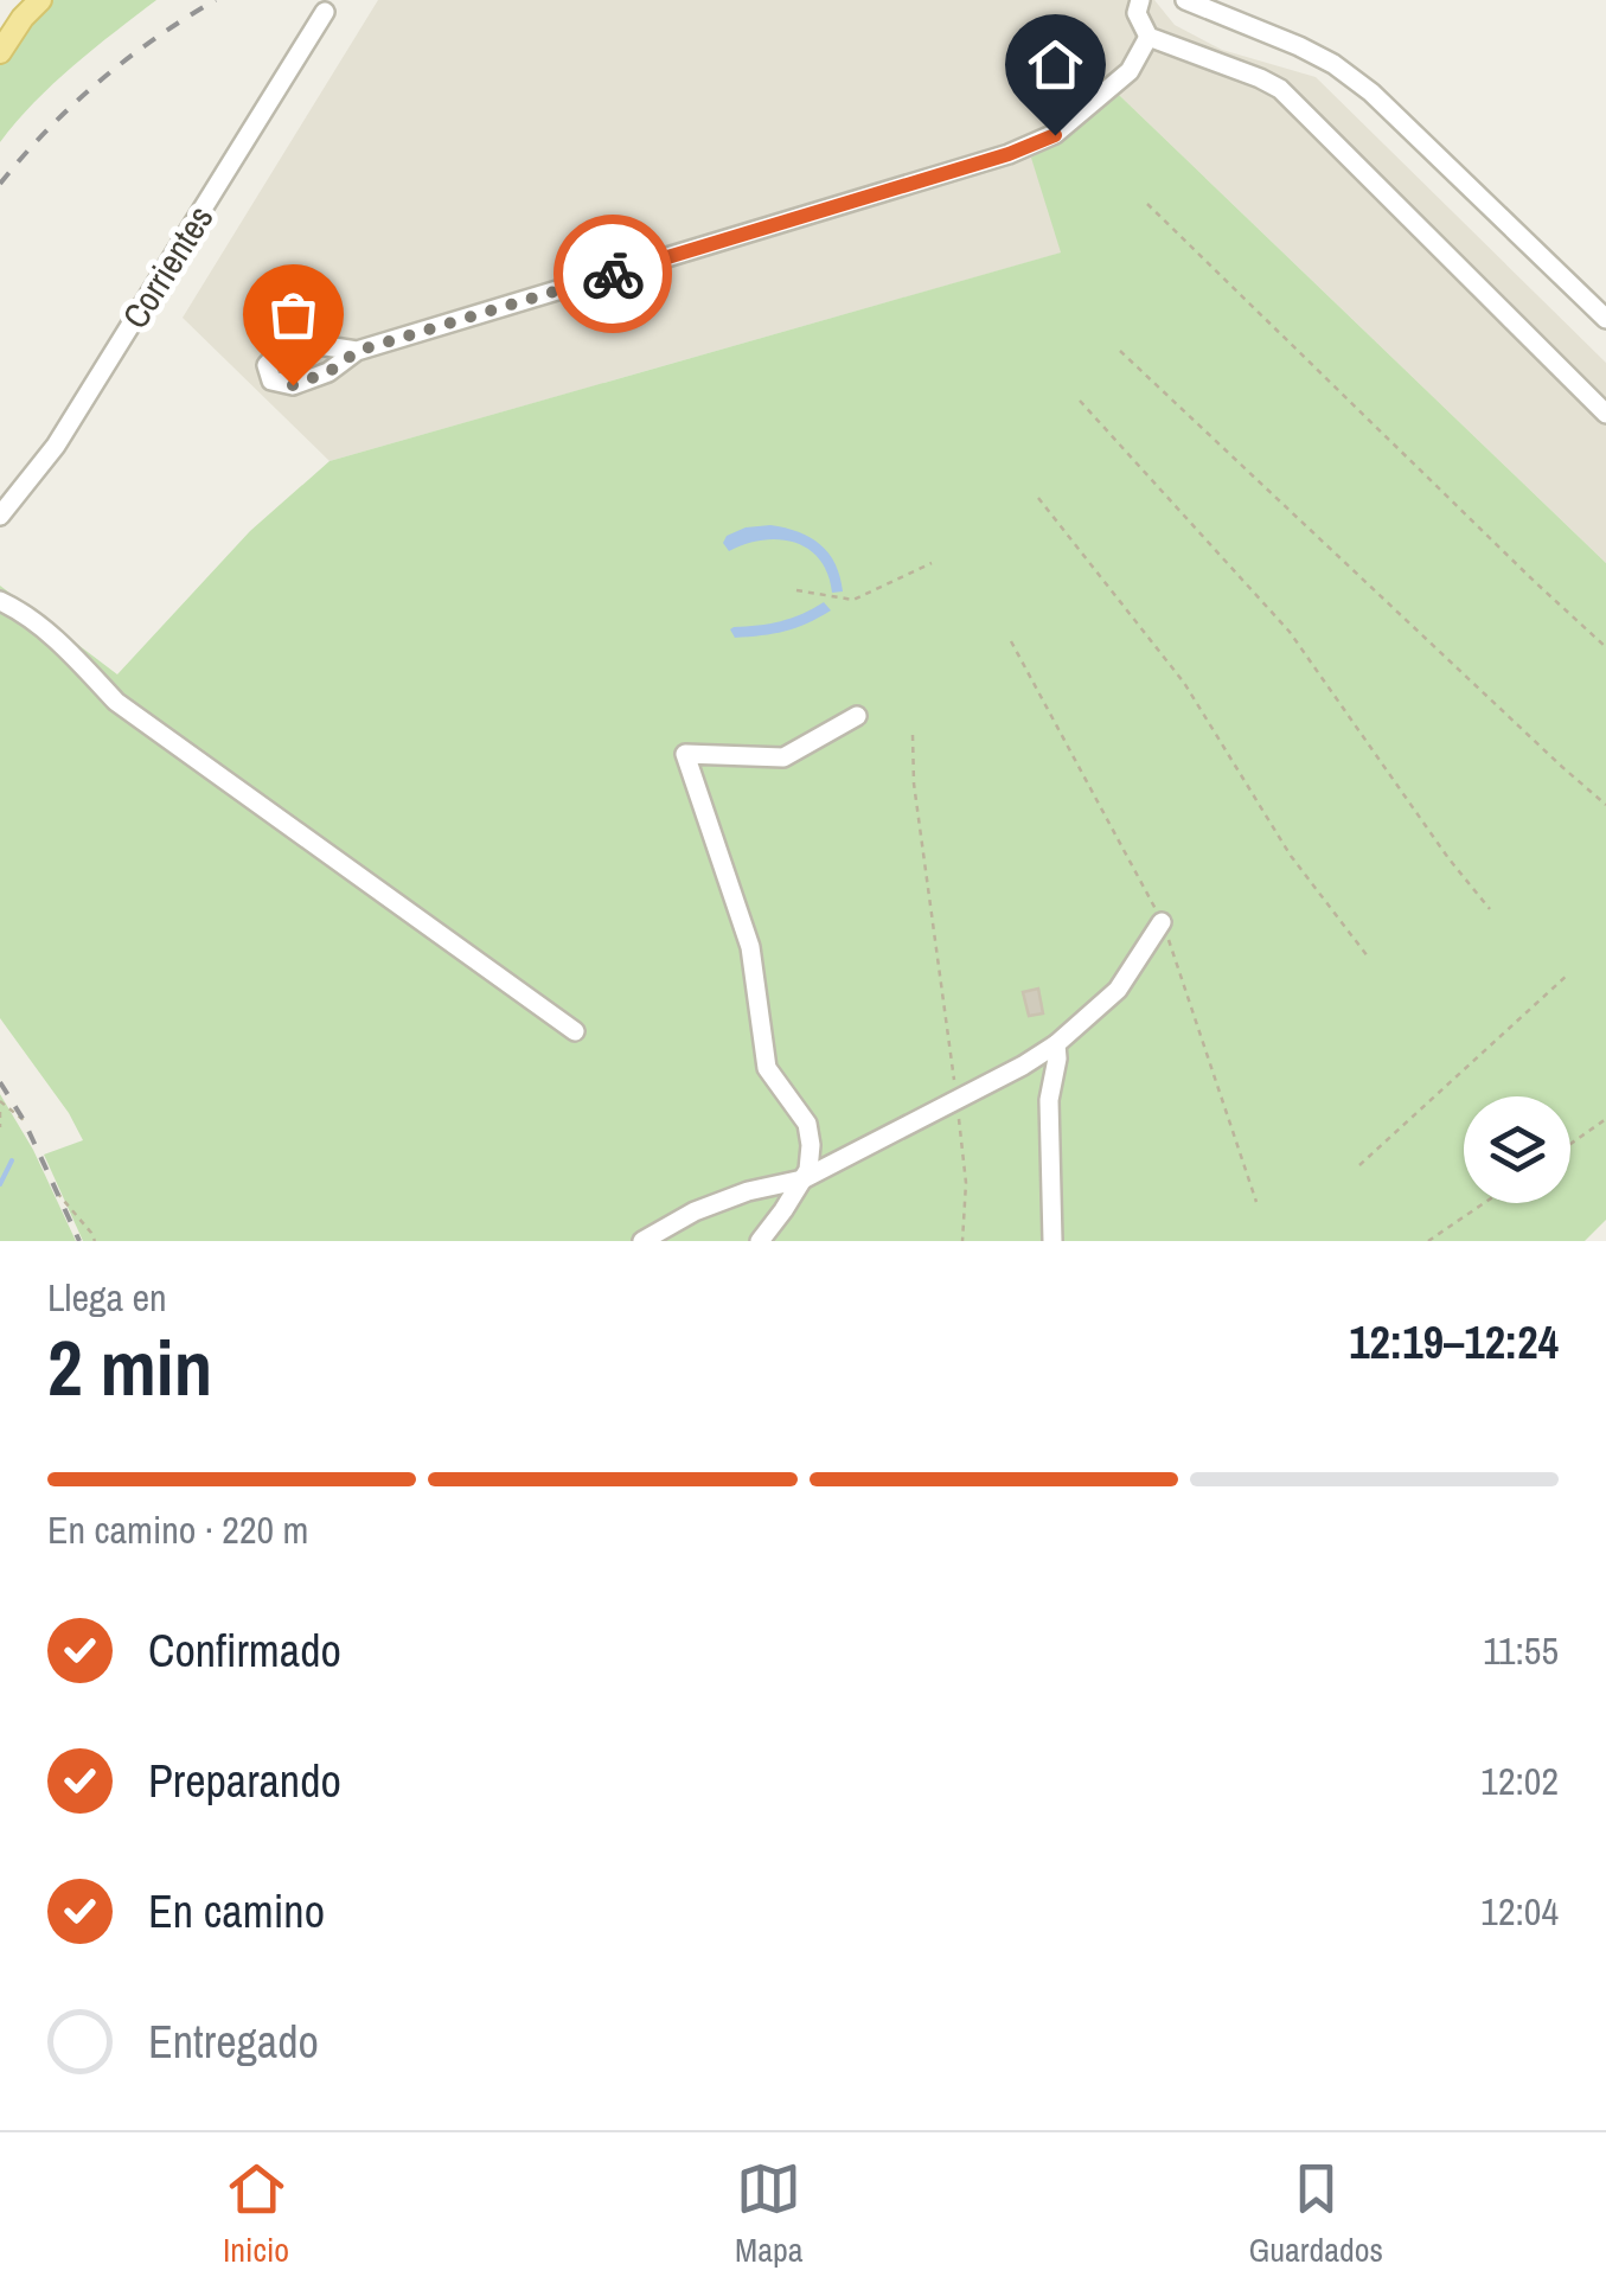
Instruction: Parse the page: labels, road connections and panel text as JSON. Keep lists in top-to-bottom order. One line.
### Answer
{"streets":{"street":["Corrientes"]},"page":{"heading":["2 min","Llega en","12:19–12:24"],"bar":"En camino · 220 m","list":[["Confirmado","11:55"],["Preparando","12:02"],["En camino","12:04"],"Entregado"],"tabs":["Inicio","Mapa","Guardados"]}}
